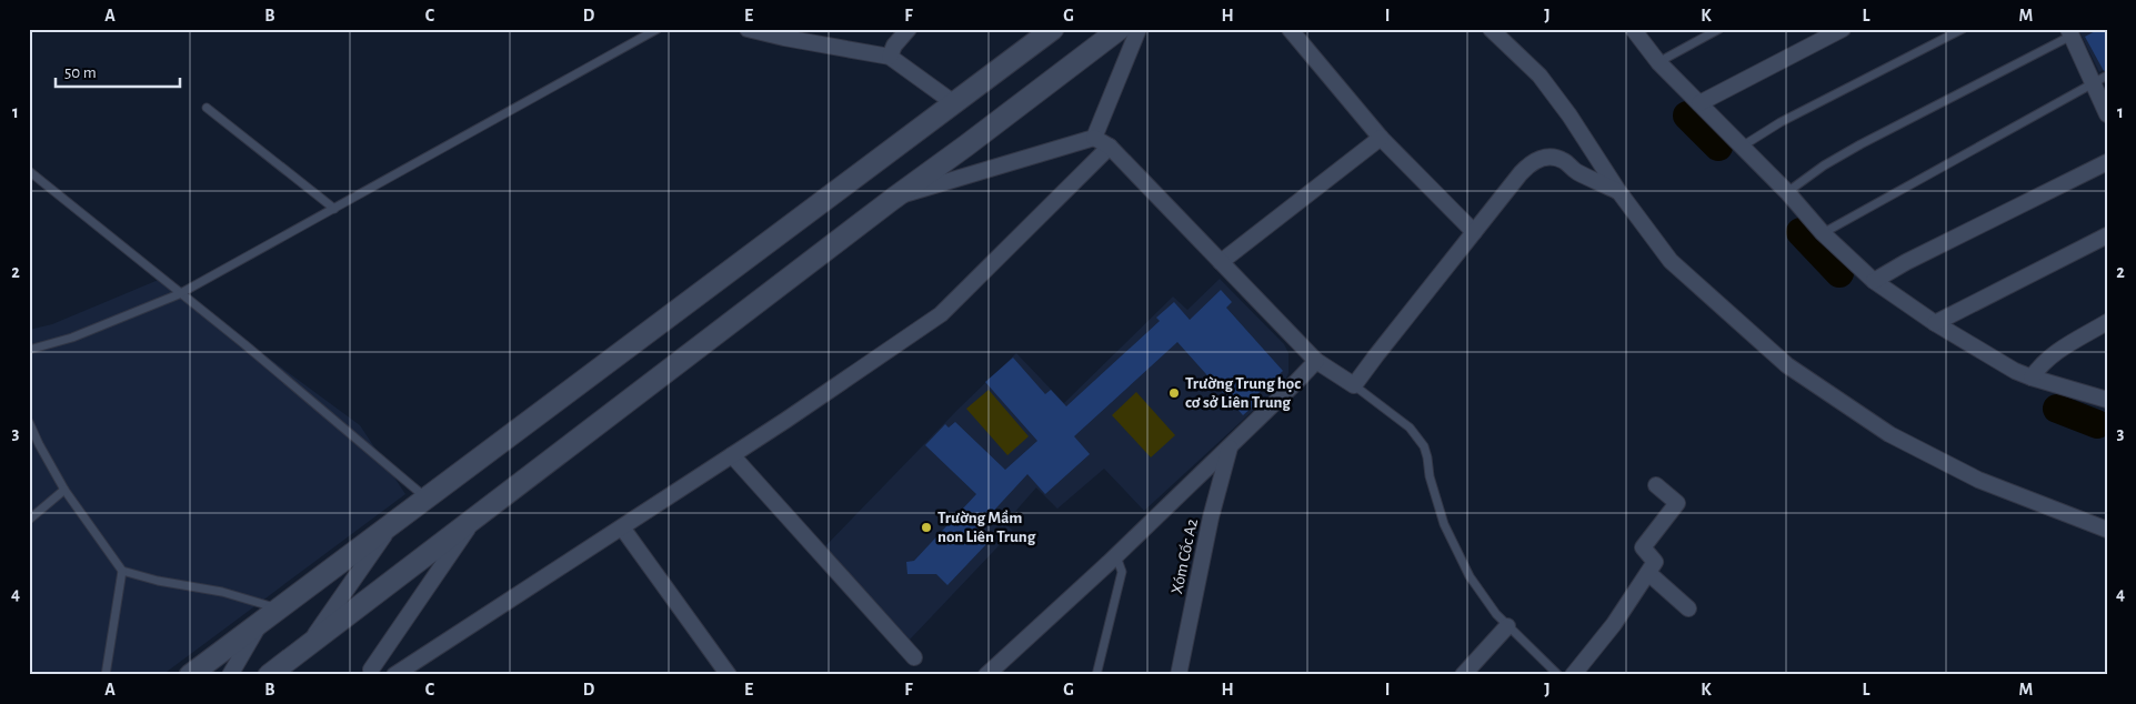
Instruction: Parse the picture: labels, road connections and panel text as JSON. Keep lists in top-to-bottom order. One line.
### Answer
{"streets":{"street":["Xóm Cốc A2"]},"places":["Trường Trung học cơ sở Liên Trung","Trường Mầm non Liên Trung"],"scale_bar":"50 m","grid":{"columns":["A","B","C","D","E","F","G","H","I","J","K","L","M"],"rows":["1","2","3","4"]}}
